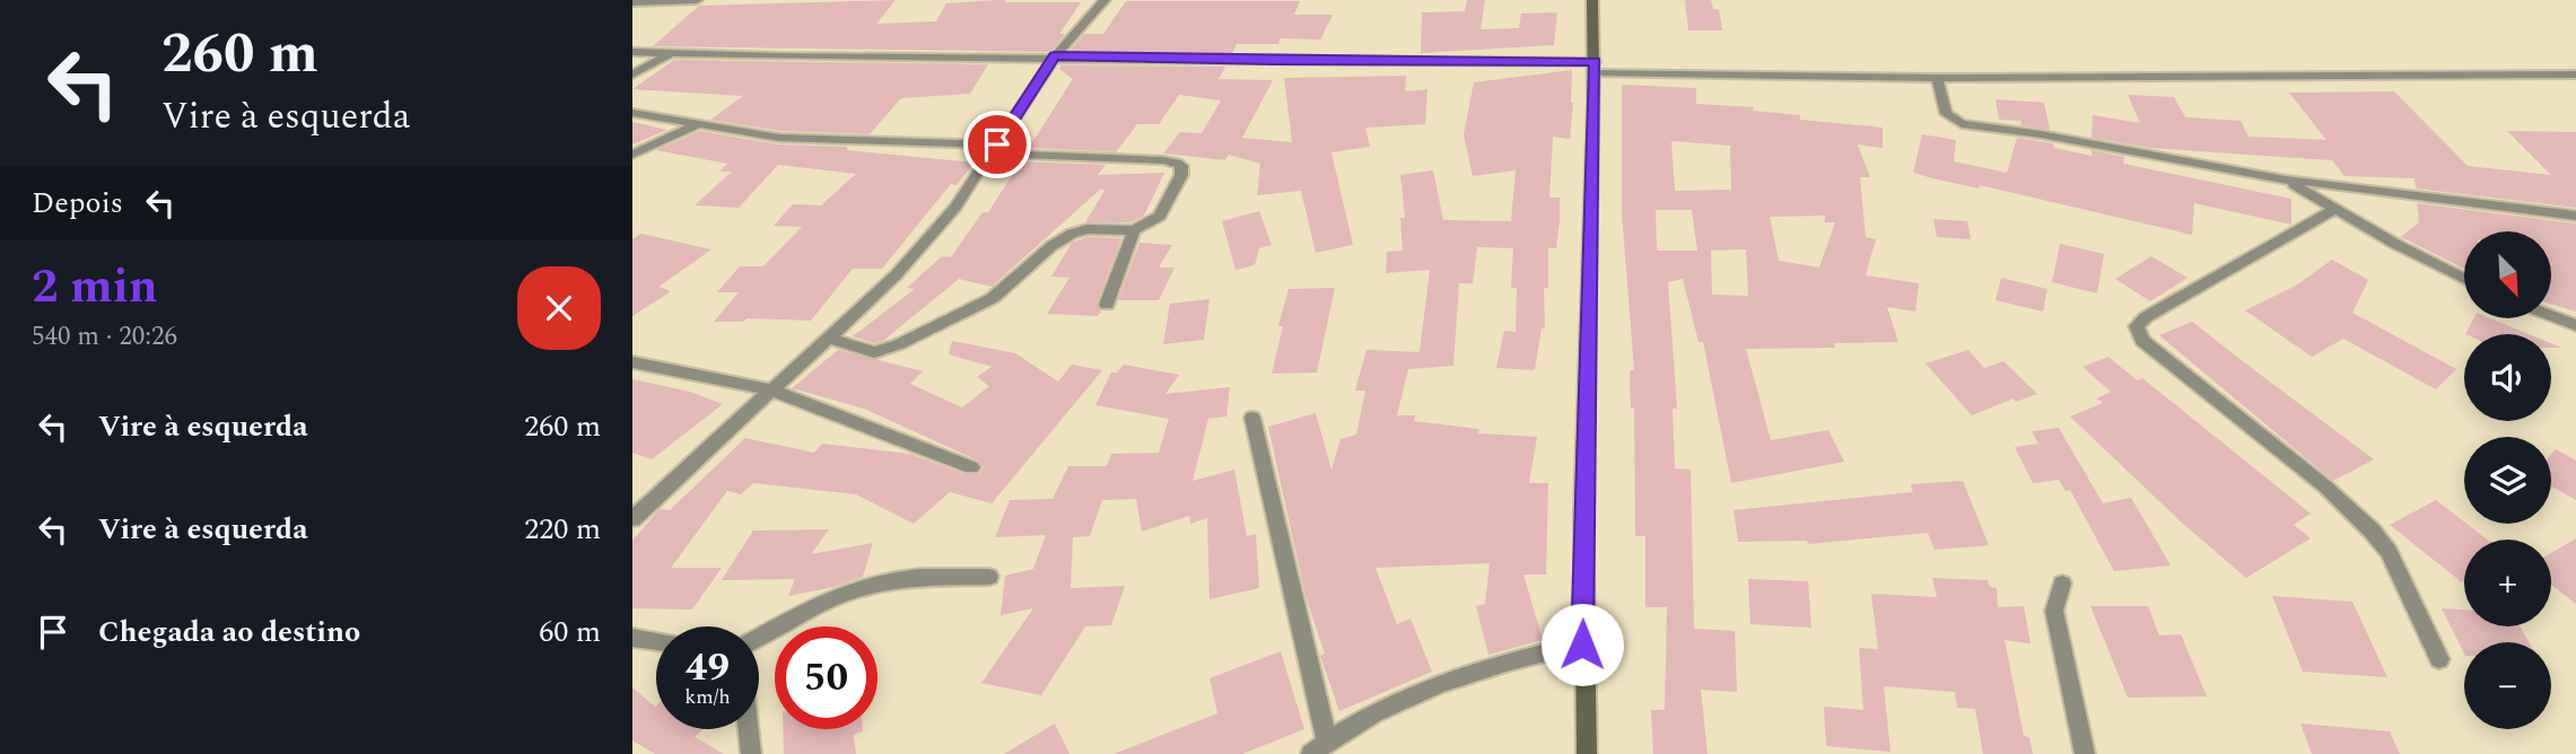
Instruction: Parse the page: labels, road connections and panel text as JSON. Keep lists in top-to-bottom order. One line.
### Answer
{"north":"bottom right","page":{"turn":["260 m","Vire à esquerda"],"then":"Depois","map_buttons":["+","−"],"heading":["2 min","540 m · 20:26"],"list":[{"name":"Vire à esquerda","value":"260 m"},{"name":"Vire à esquerda","value":"220 m"},{"name":"Chegada ao destino","value":"60 m"}],"speed":"49 km/h","limit":"50"}}
